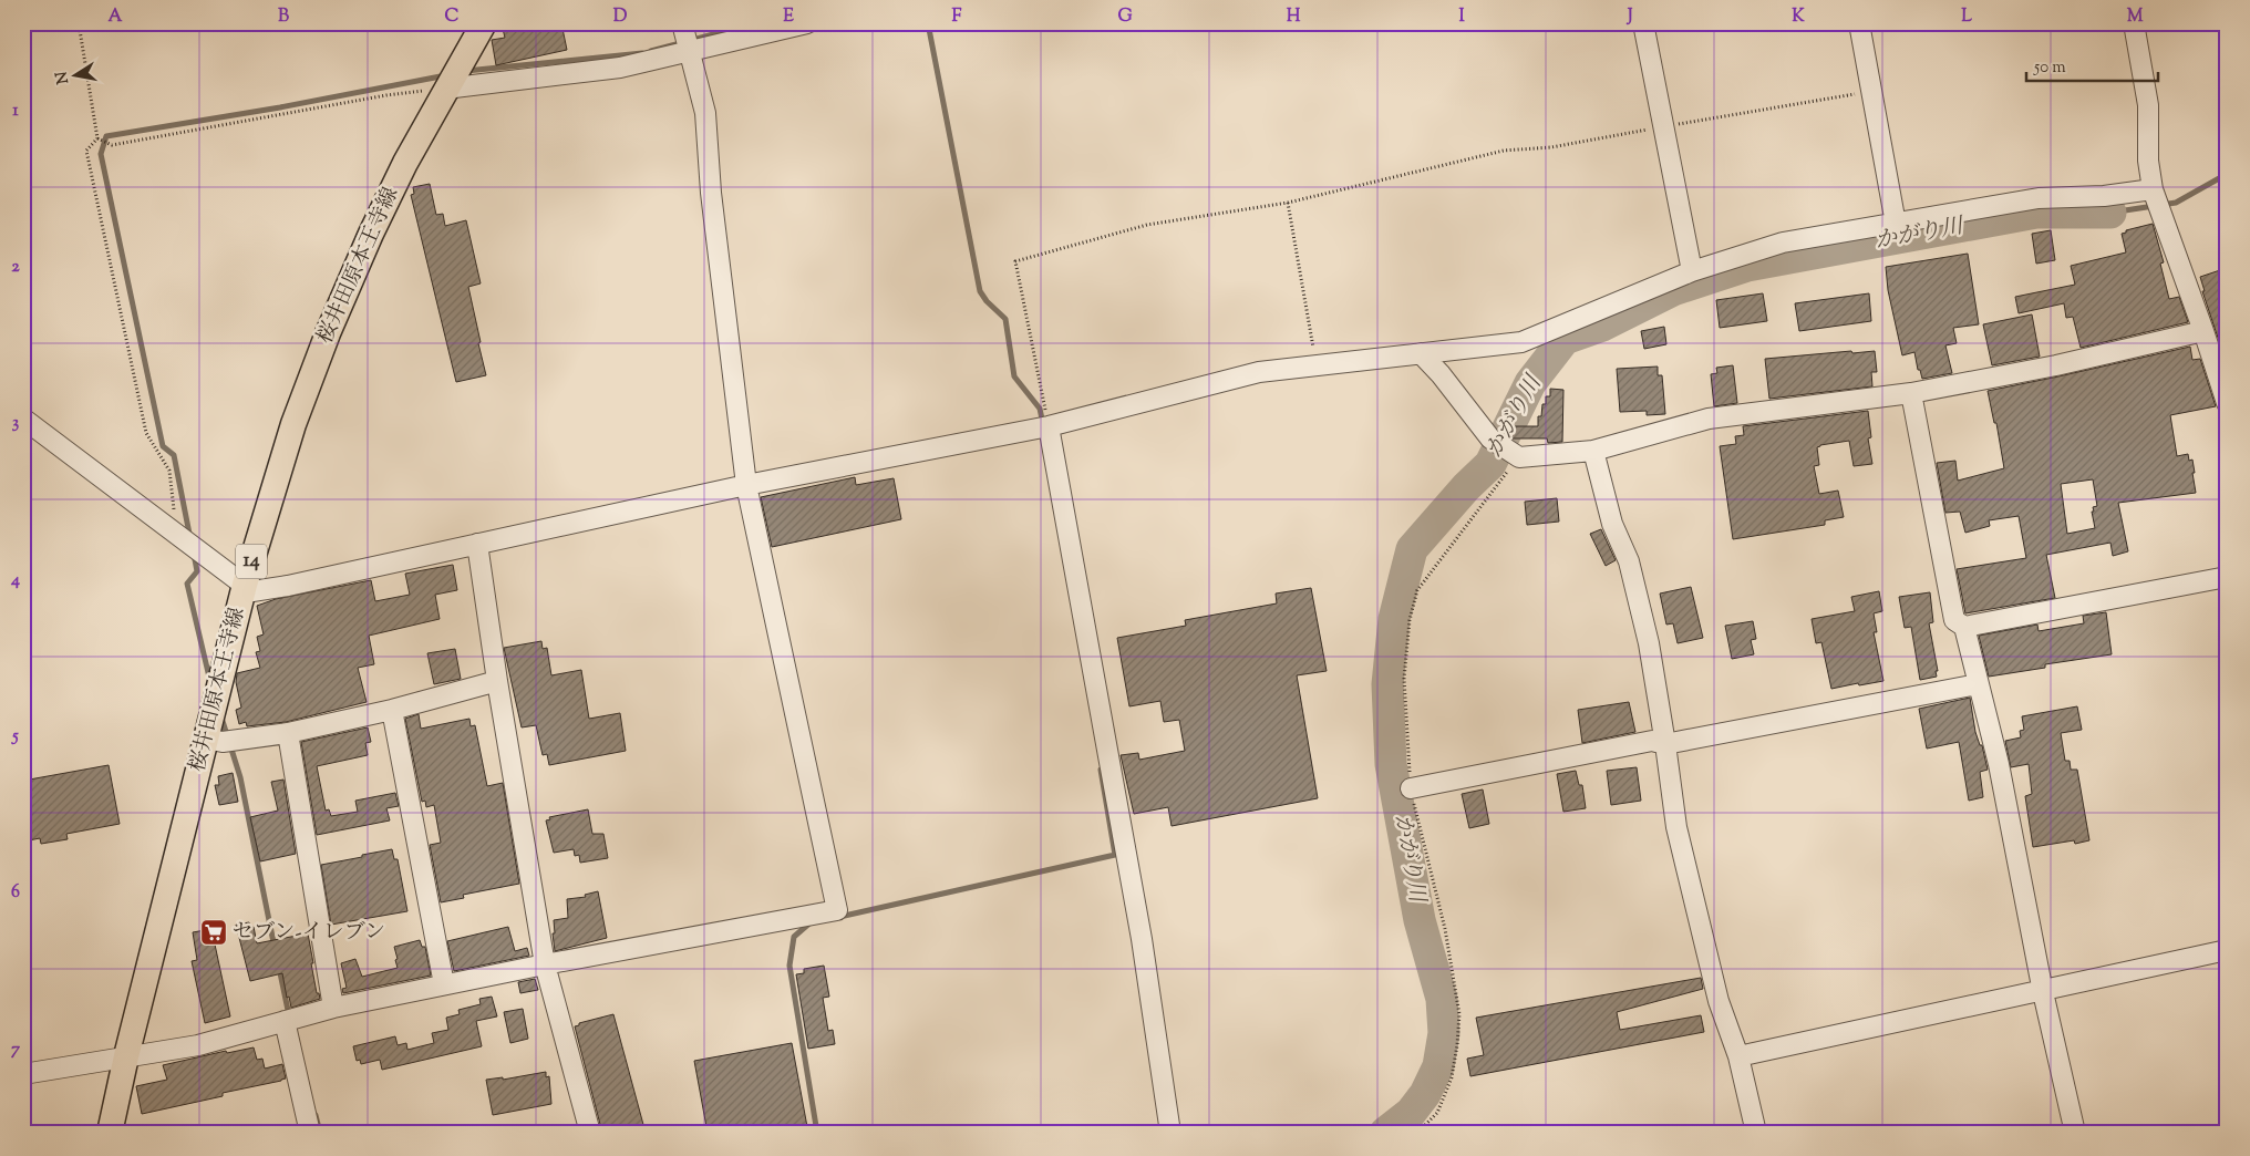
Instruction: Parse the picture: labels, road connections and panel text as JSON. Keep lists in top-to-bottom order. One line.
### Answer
{"streets":{"main road":["桜井田原本王寺線","14"]},"water":["かがり川"],"places":{"supermarket":["セブン-イレブン"]},"scale_bar":"50 m","north":"left","grid":{"columns":["A","B","C","D","E","F","G","H","I","J","K","L","M"],"rows":["1","2","3","4","5","6","7"]}}
